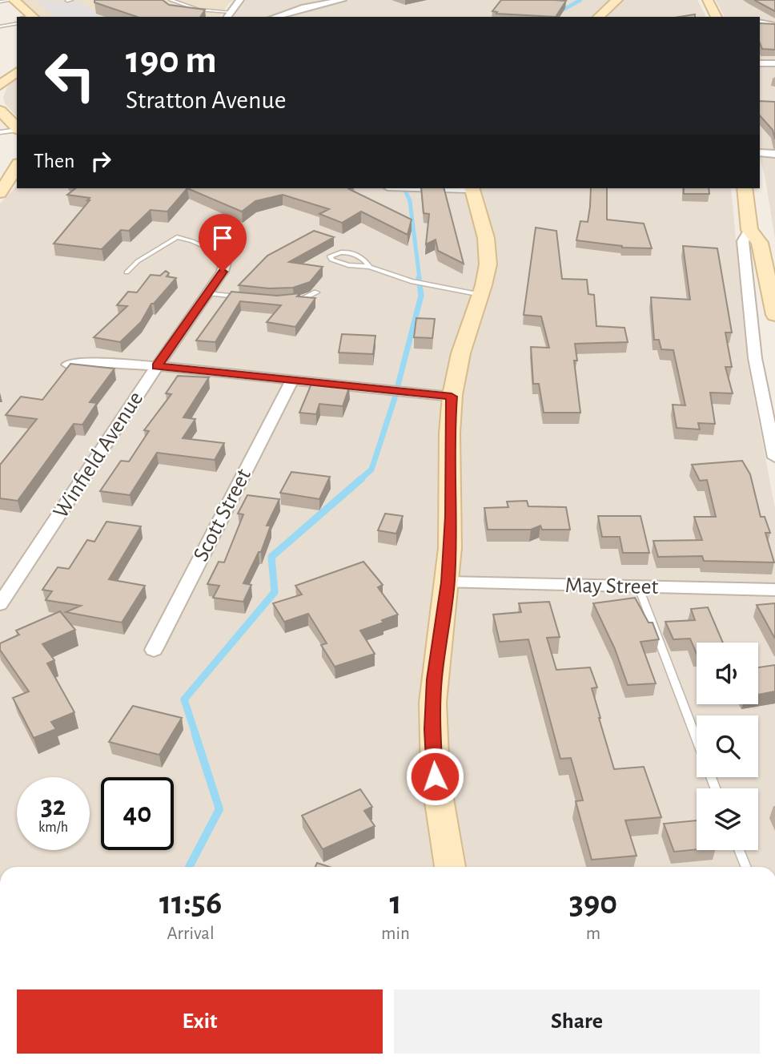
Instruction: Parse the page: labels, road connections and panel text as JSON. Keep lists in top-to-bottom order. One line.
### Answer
{"streets":{"street":["Winfield Avenue","Scott Street","May Street"]},"page":{"turn":["190 m","Stratton Avenue"],"then":"Then","speed":"32 km/h","limit":"40","eta":["11:56","Arrival","1","min","390","m"],"buttons":["Exit","Share"]}}
